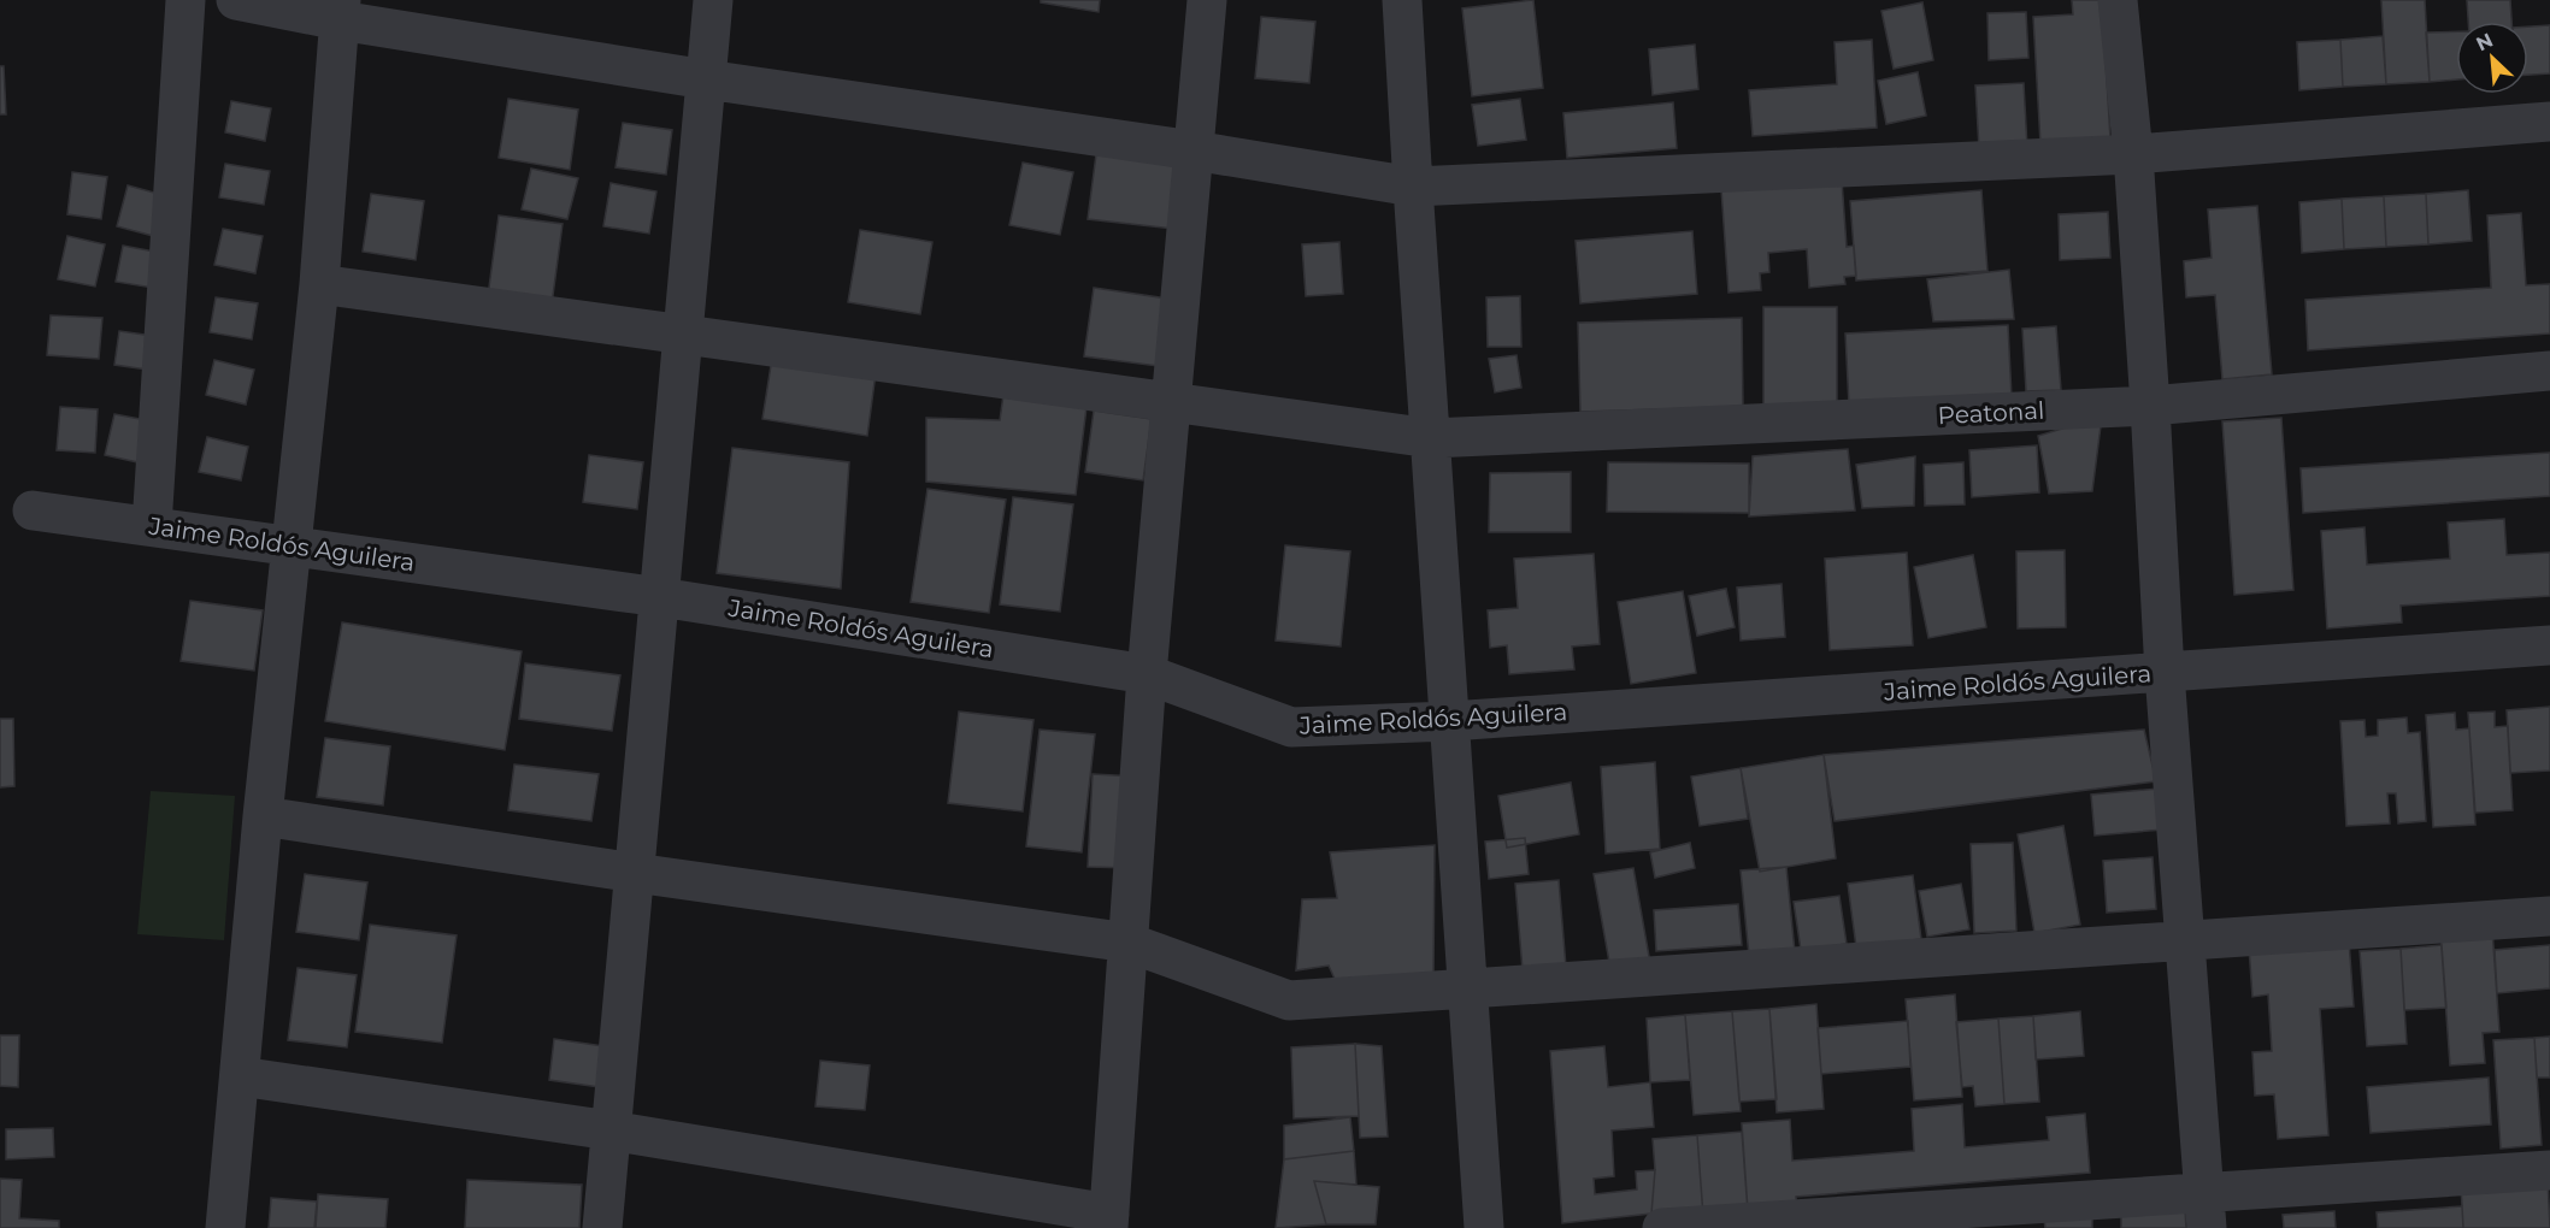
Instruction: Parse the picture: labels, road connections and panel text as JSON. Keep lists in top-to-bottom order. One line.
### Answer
{"streets":{"street":["Peatonal","Jaime Roldós Aguilera"]},"north":"top left"}
